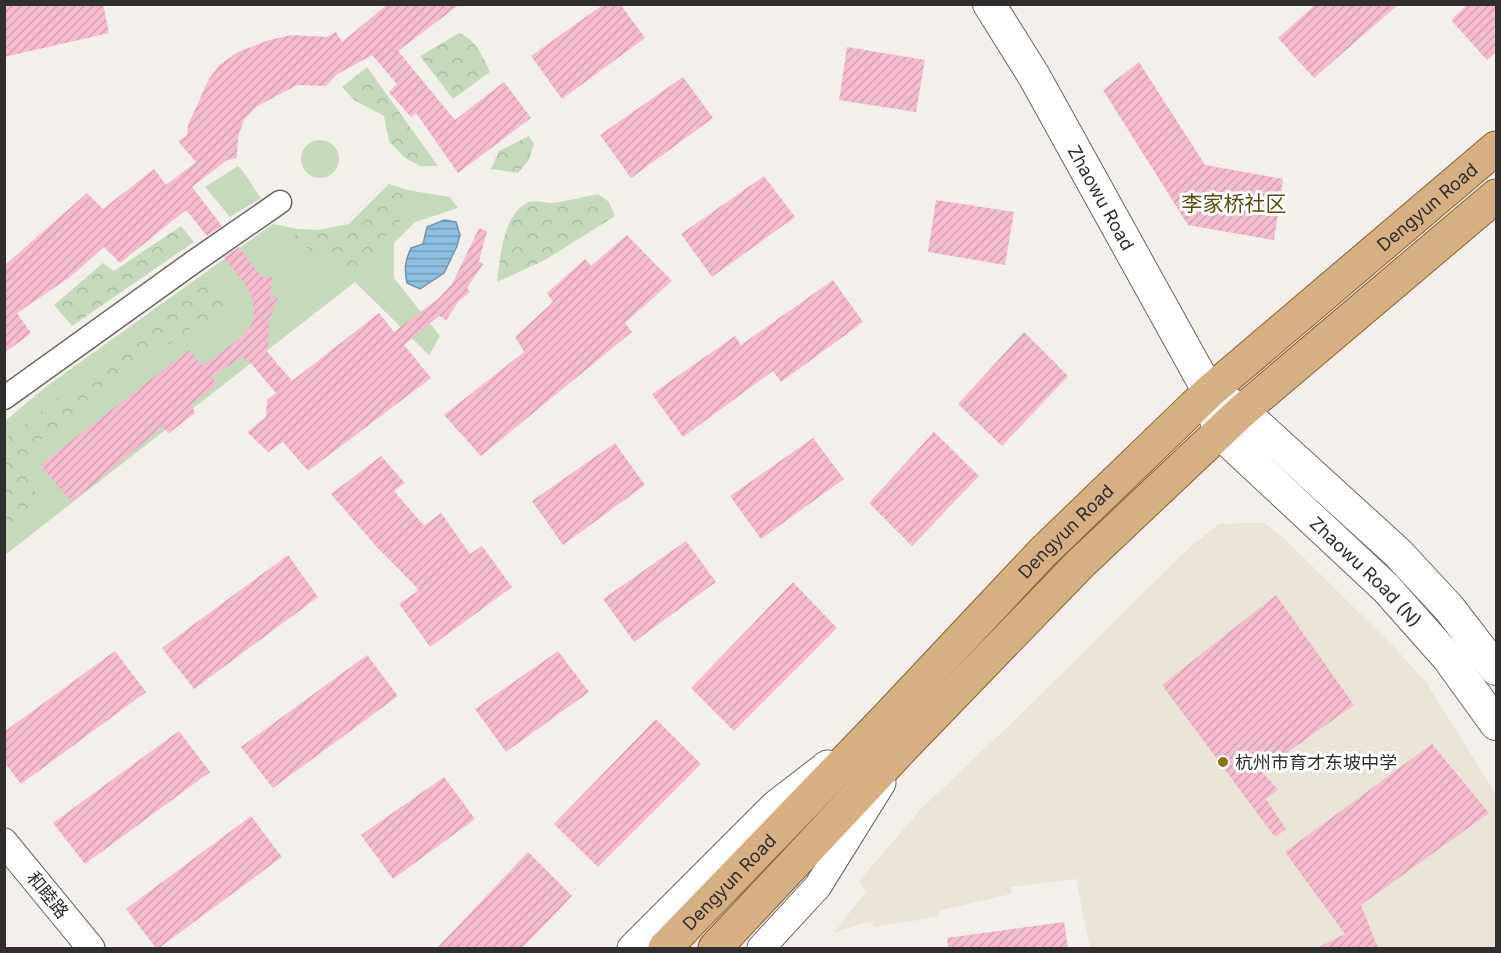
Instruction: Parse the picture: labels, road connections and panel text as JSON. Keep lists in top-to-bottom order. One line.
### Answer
{"streets":{"main road":["Zhaowu Road","Dengyun Road","Zhaowu Road (N)"],"street":["和睦路"]},"crossings":[["Zhaowu Road","Dengyun Road"],["Zhaowu Road","Zhaowu Road (N)"],["Dengyun Road","Zhaowu Road (N)"]],"districts":["李家桥社区"],"places":["杭州市育才东坡中学"]}
